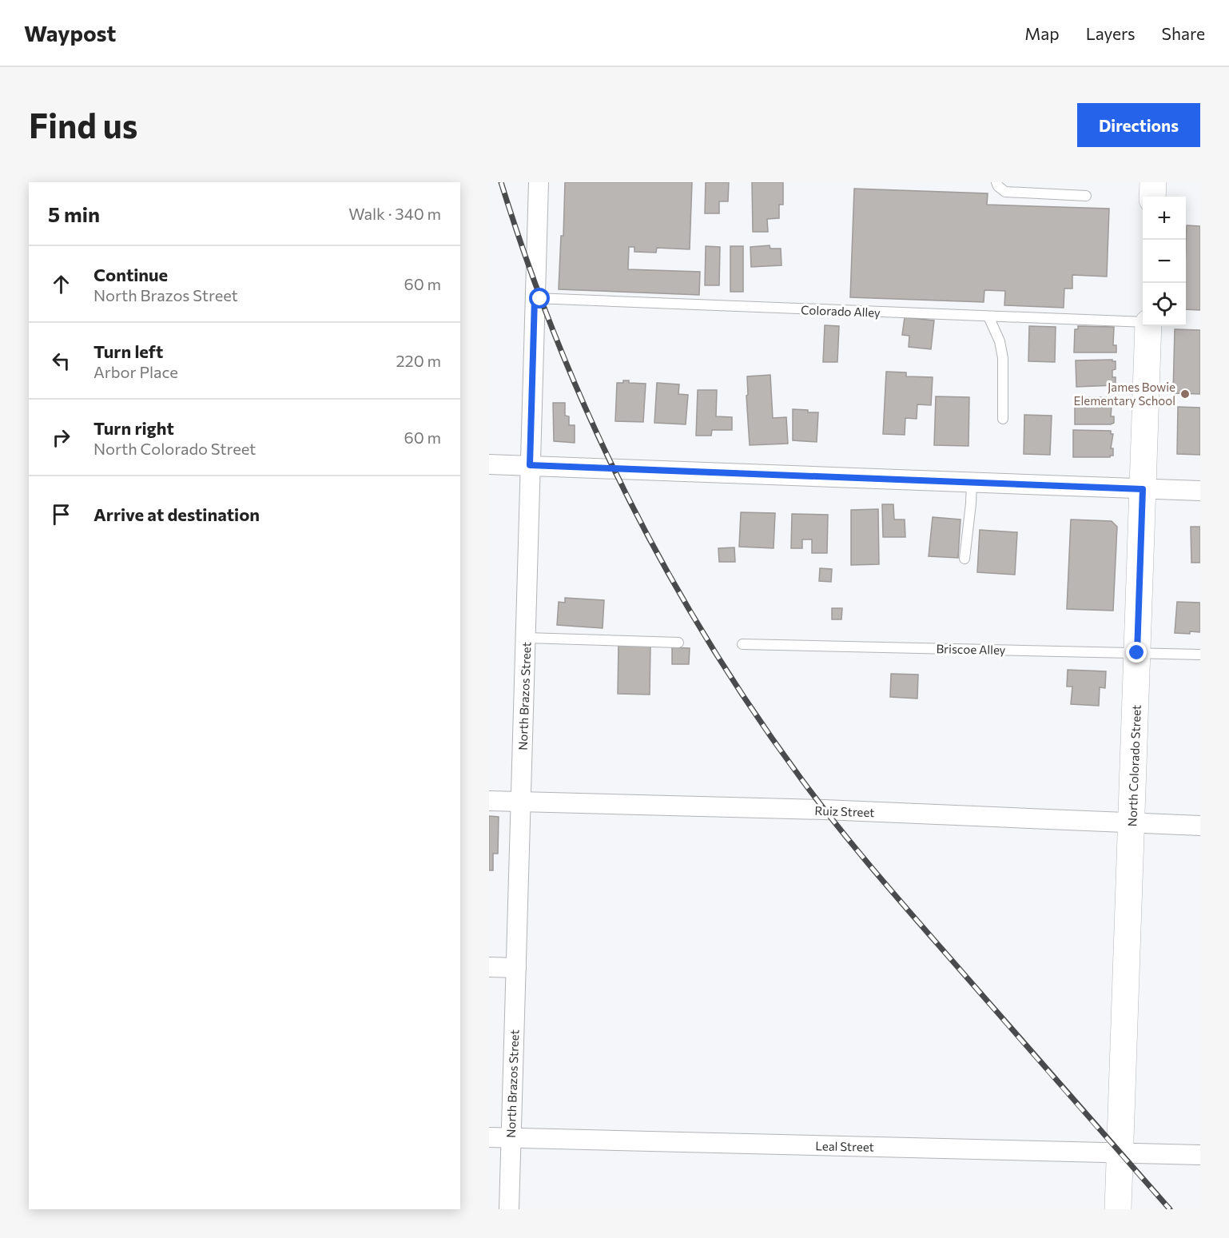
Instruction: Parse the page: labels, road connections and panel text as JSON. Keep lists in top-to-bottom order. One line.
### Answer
{"streets":{"main road":["North Colorado Street"],"street":["North Brazos Street","Ruiz Street","Leal Street"],"lane":["Colorado Alley","Briscoe Alley"]},"crossings":[["Colorado Alley","North Brazos Street"],["Briscoe Alley","North Colorado Street"],["North Brazos Street","Ruiz Street"],["North Brazos Street","Leal Street"],["North Colorado Street","Ruiz Street"],["North Colorado Street","Leal Street"]],"places":["James Bowie Elementary School"],"page":{"header":"Waypost","nav":["Map","Layers","Share"],"buttons":"Directions","title":"Find us","heading":["5 min","Walk · 340 m"],"map_buttons":["+","−"],"list":[["Continue","North Brazos Street","60 m"],["Turn left","Arbor Place","220 m"],["Turn right","North Colorado Street","60 m"],"Arrive at destination"]}}
